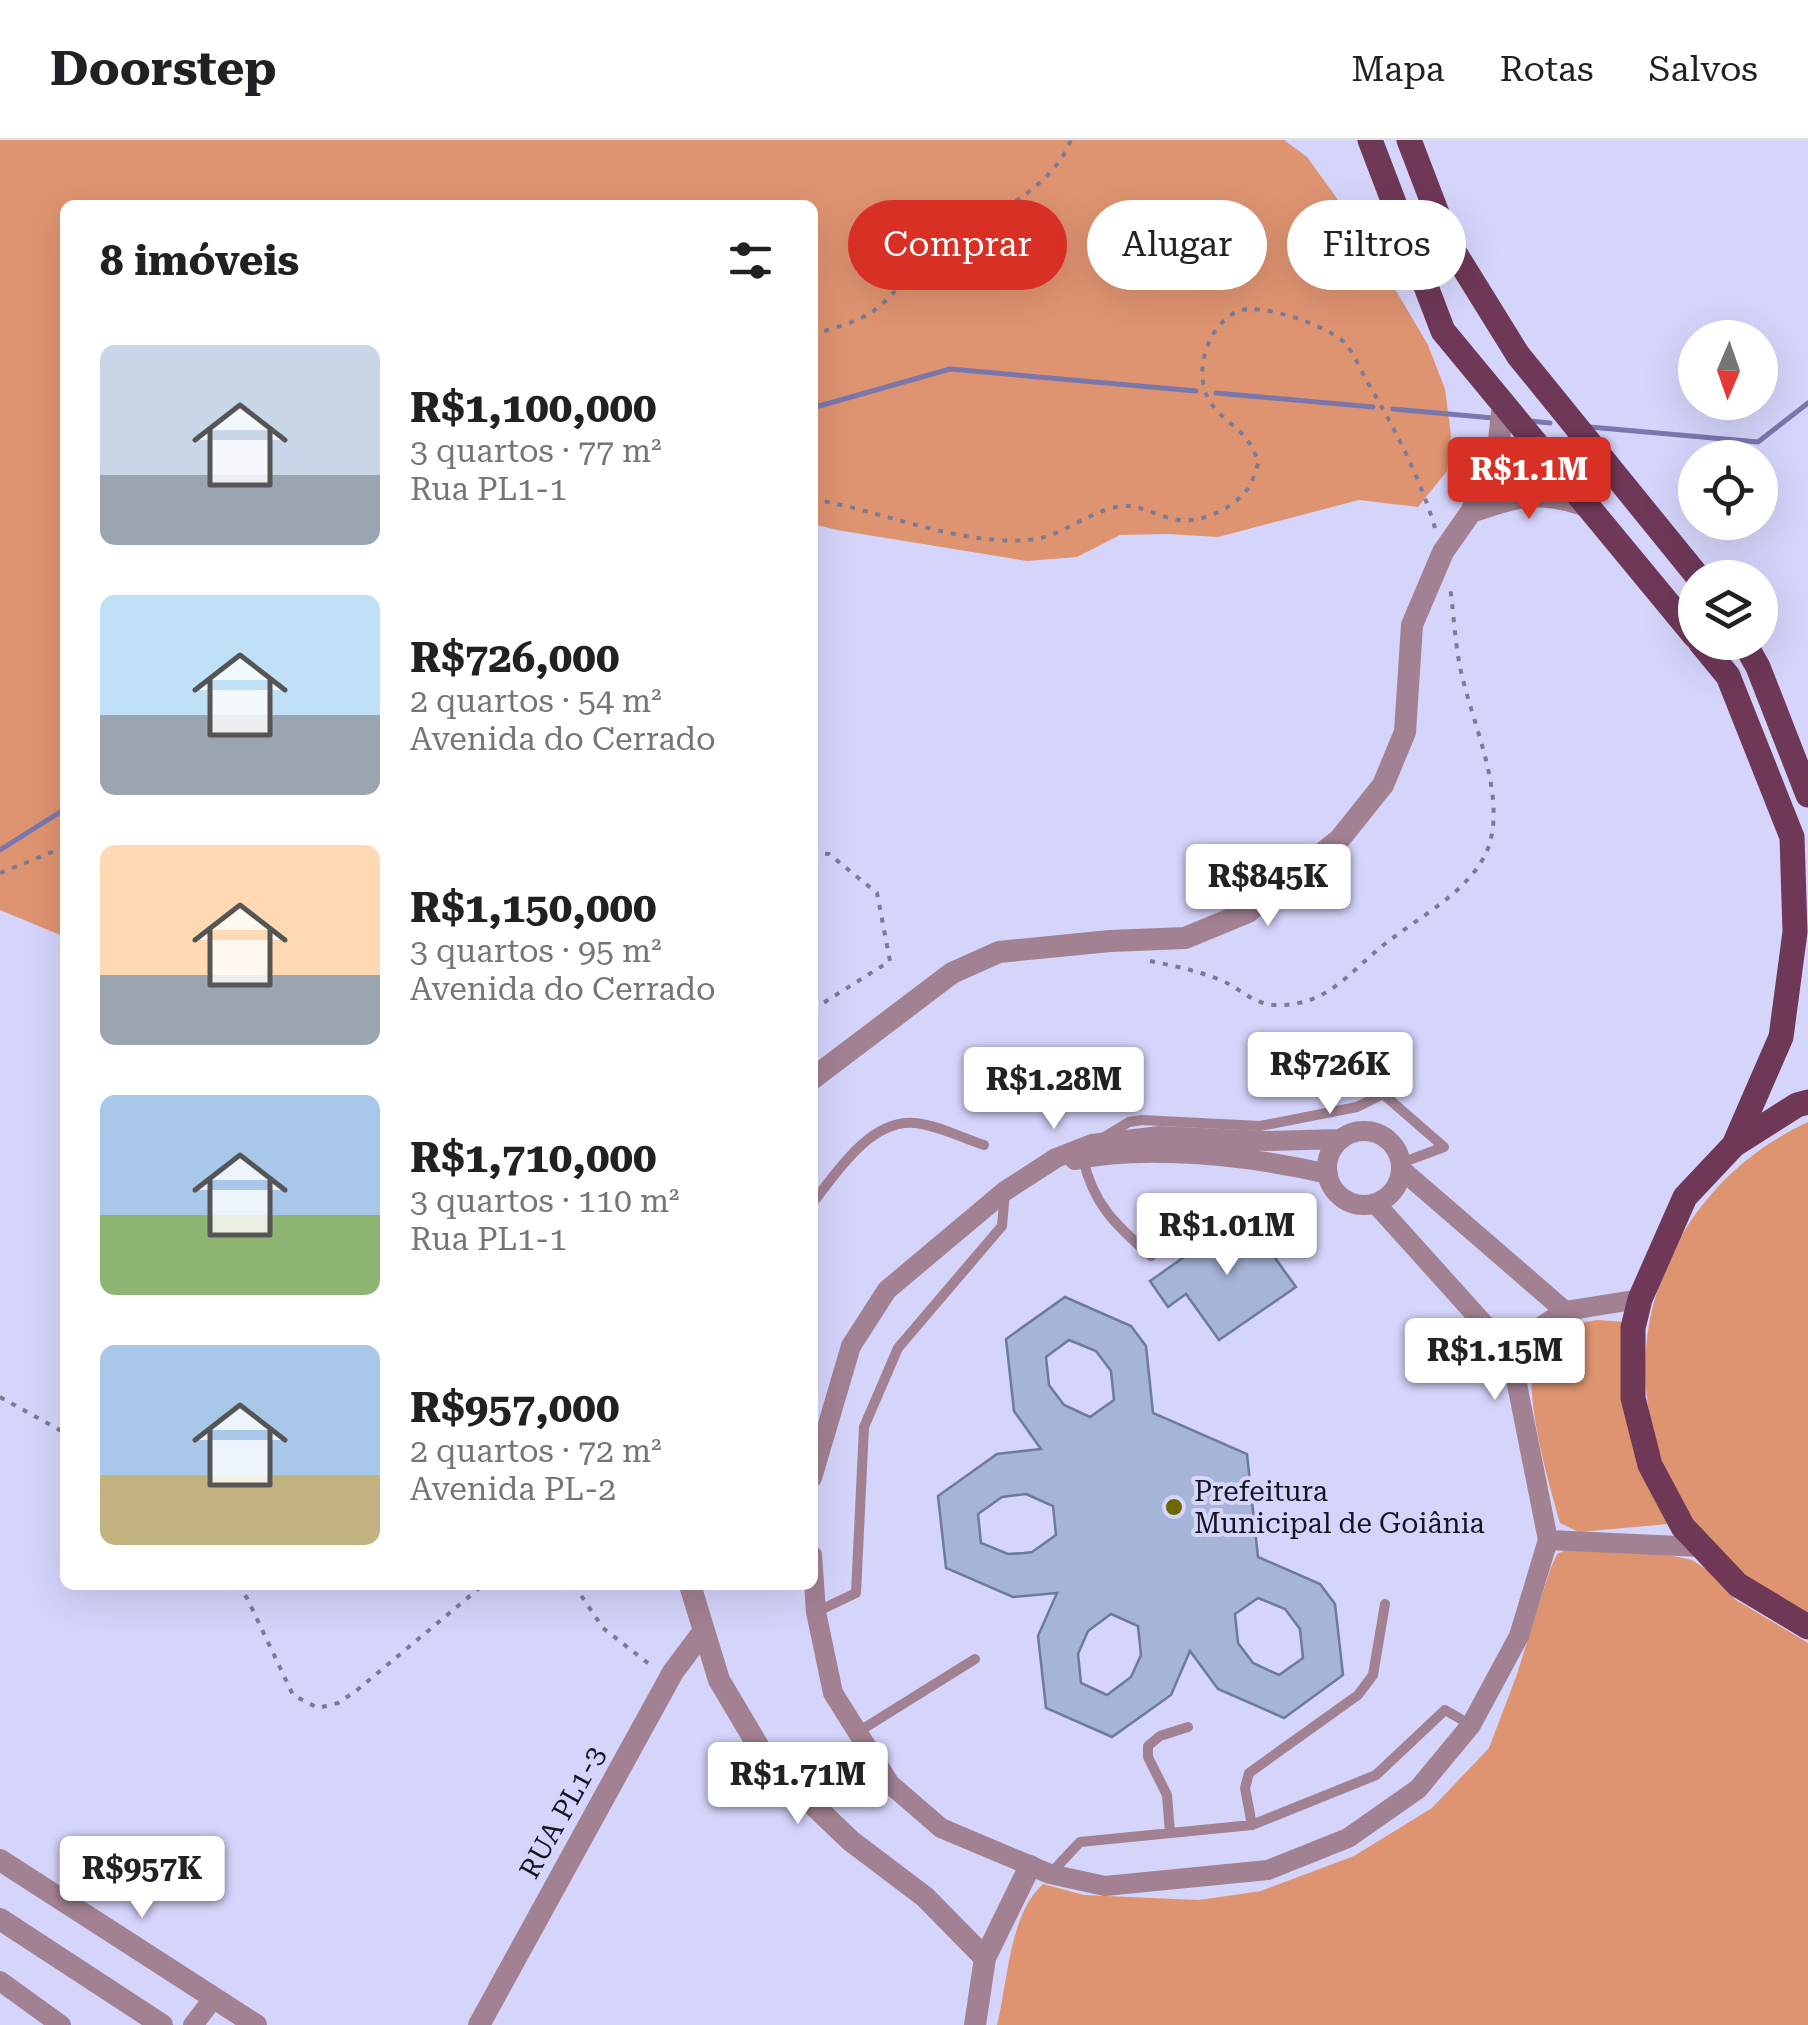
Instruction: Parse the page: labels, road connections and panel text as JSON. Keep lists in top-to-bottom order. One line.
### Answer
{"streets":{"street":["RUA PL1-3"]},"places":["Prefeitura Municipal de Goiânia"],"north":"bottom","page":{"header":"Doorstep","nav":["Mapa","Rotas","Salvos"],"chip":["Comprar","Alugar","Filtros"],"heading":"8 imóveis","list":[{"name":"R$1,100,000","note":"3 quartos · 77 m² · Rua PL1-1"},{"name":"R$726,000","note":"2 quartos · 54 m² · Avenida do Cerrado"},{"name":"R$1,150,000","note":"3 quartos · 95 m² · Avenida do Cerrado"},{"name":"R$1,710,000","note":"3 quartos · 110 m² · Rua PL1-1"},{"name":"R$957,000","note":"2 quartos · 72 m² · Avenida PL-2"}],"price":["R$1.1M","R$845K","R$726K","R$1.28M","R$1.01M","R$1.15M","R$1.71M","R$957K"]}}
